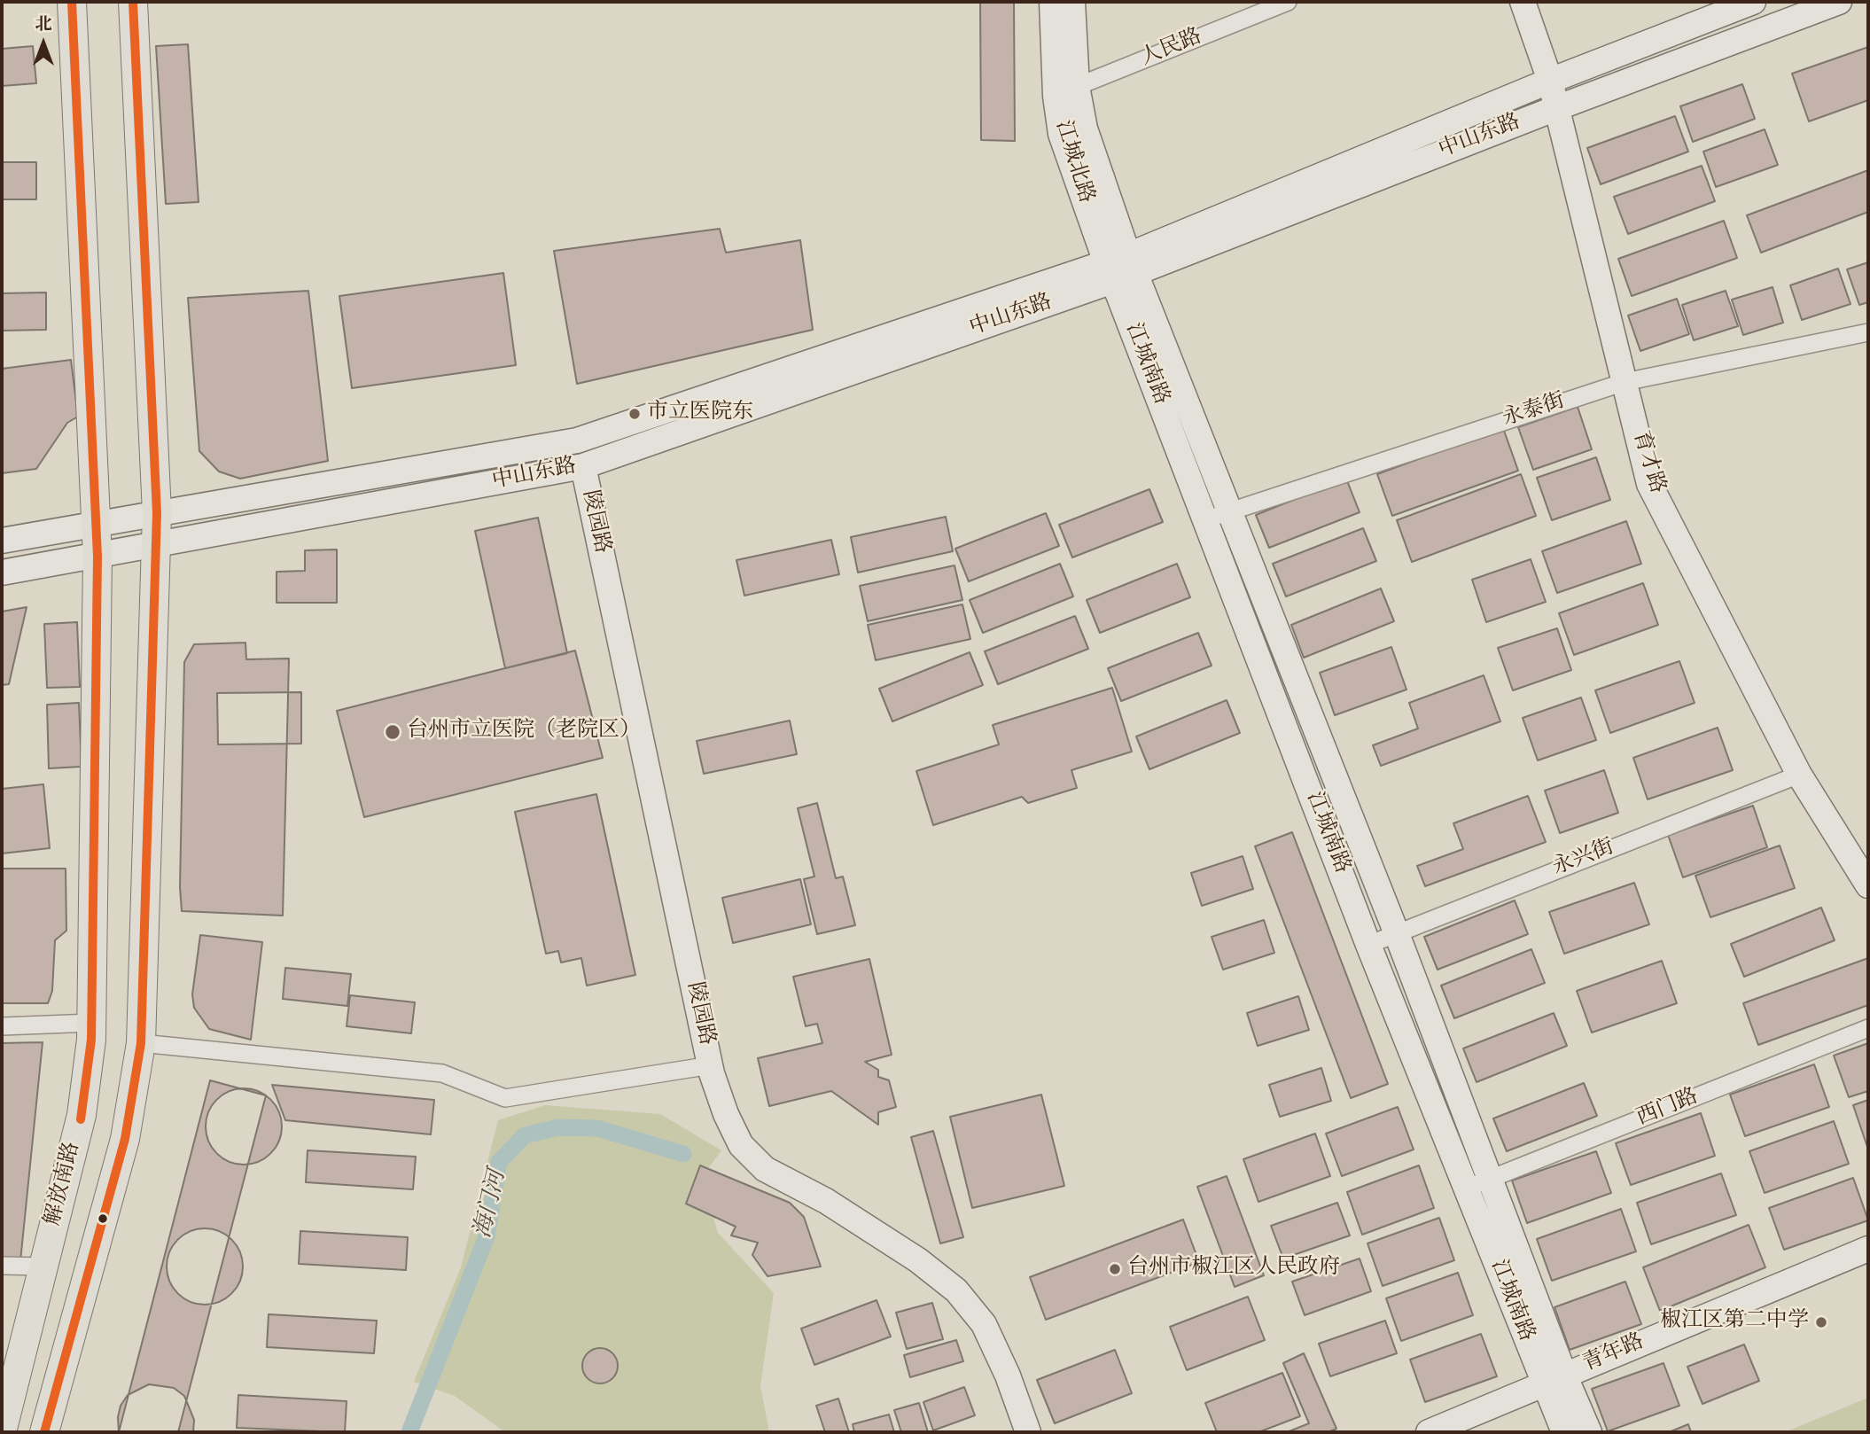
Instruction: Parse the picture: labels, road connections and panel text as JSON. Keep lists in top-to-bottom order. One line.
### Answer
{"streets":{"main road":["中山东路","江城北路","江城南路","育才路","陵园路","解放南路","青年路"],"street":["人民路","永泰街","永兴街","西门路"]},"crossings":[["人民路","江城北路"],["中山东路","江城北路"],["中山东路","江城南路"],["中山东路","育才路"],["中山东路","陵园路"],["中山东路","解放南路"],["江城北路","江城南路"],["江城南路","永泰街"],["江城南路","永兴街"],["江城南路","西门路"],["江城南路","青年路"],["永泰街","育才路"],["育才路","永兴街"]],"water":["海门河"],"places":["市立医院东","台州市立医院（老院区）","台州市椒江区人民政府","椒江区第二中学"],"north":"top"}
